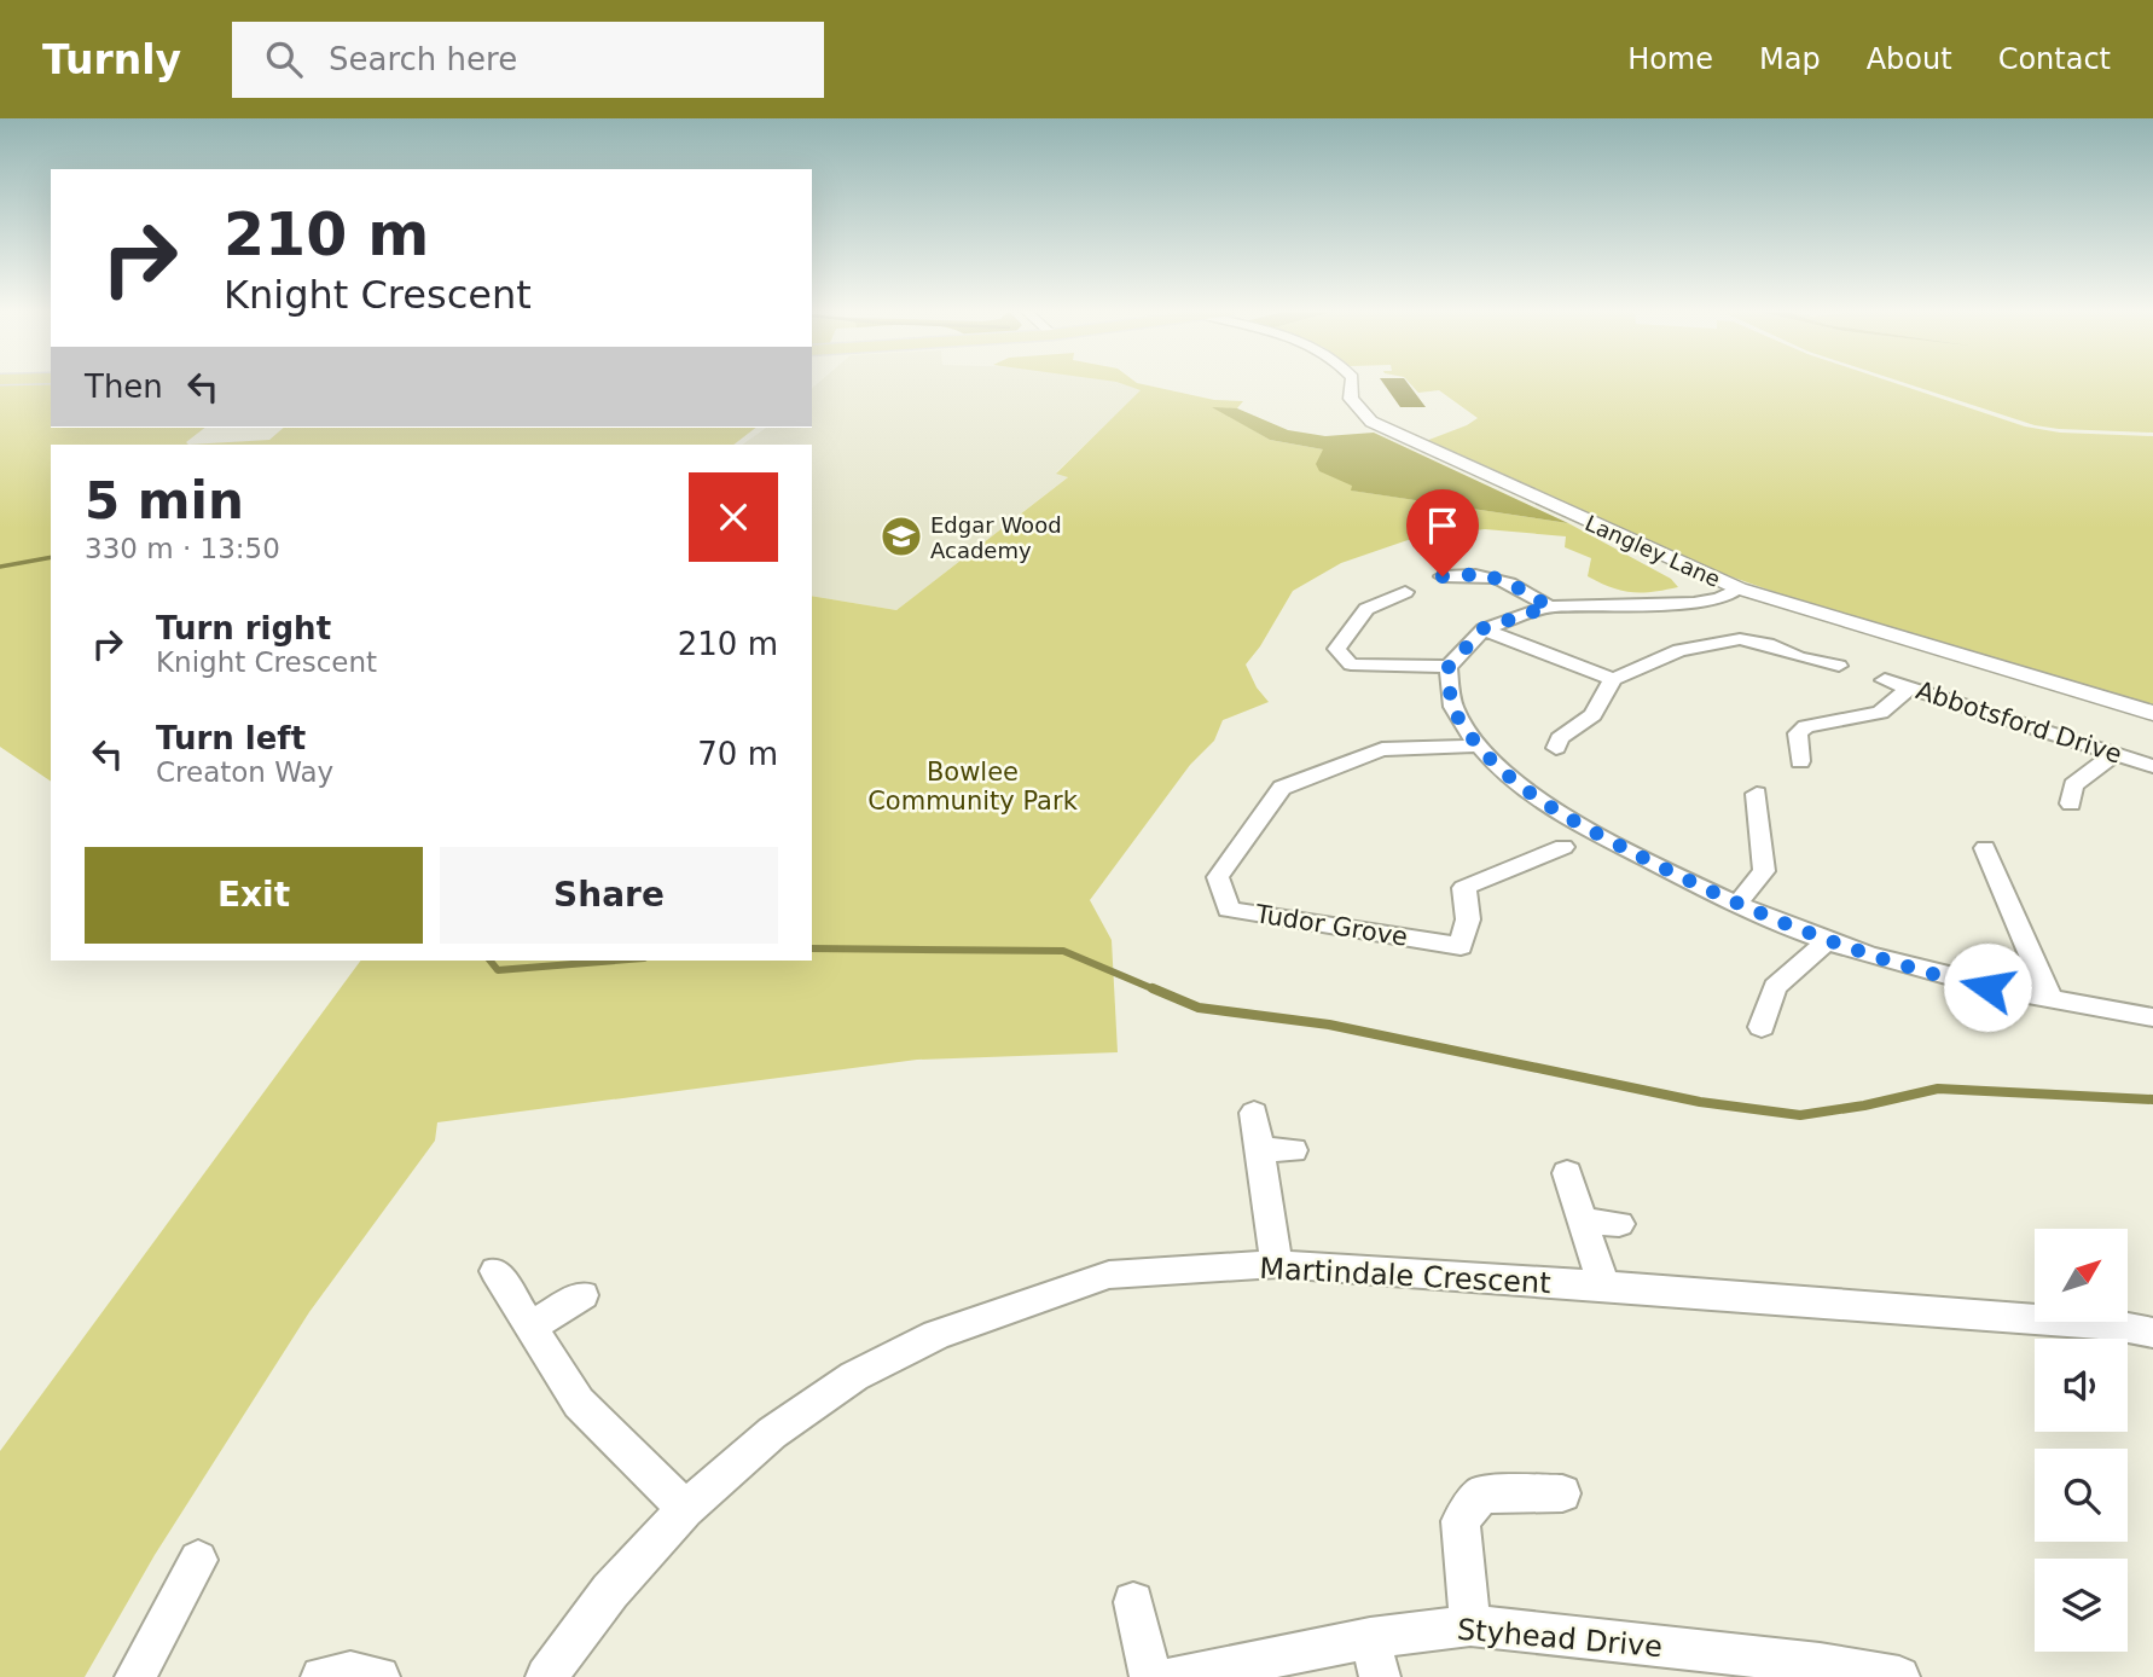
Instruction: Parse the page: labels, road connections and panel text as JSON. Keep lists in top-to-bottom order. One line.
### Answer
{"streets":{"street":["Langley Lane","Abbotsford Drive","Tudor Grove","Martindale Crescent","Styhead Drive"]},"parks":["Bowlee Community Park"],"places":{"school or university":["Edgar Wood Academy"]},"north":"top right","page":{"header":"Turnly","search":"Search here","nav":["Home","Map","About","Contact"],"turn":["210 m","Knight Crescent"],"then":"Then","heading":["5 min","330 m · 13:50"],"list":[{"name":"Turn right","note":"Knight Crescent","value":"210 m"},{"name":"Turn left","note":"Creaton Way","value":"70 m"}],"buttons":["Exit","Share"]}}
